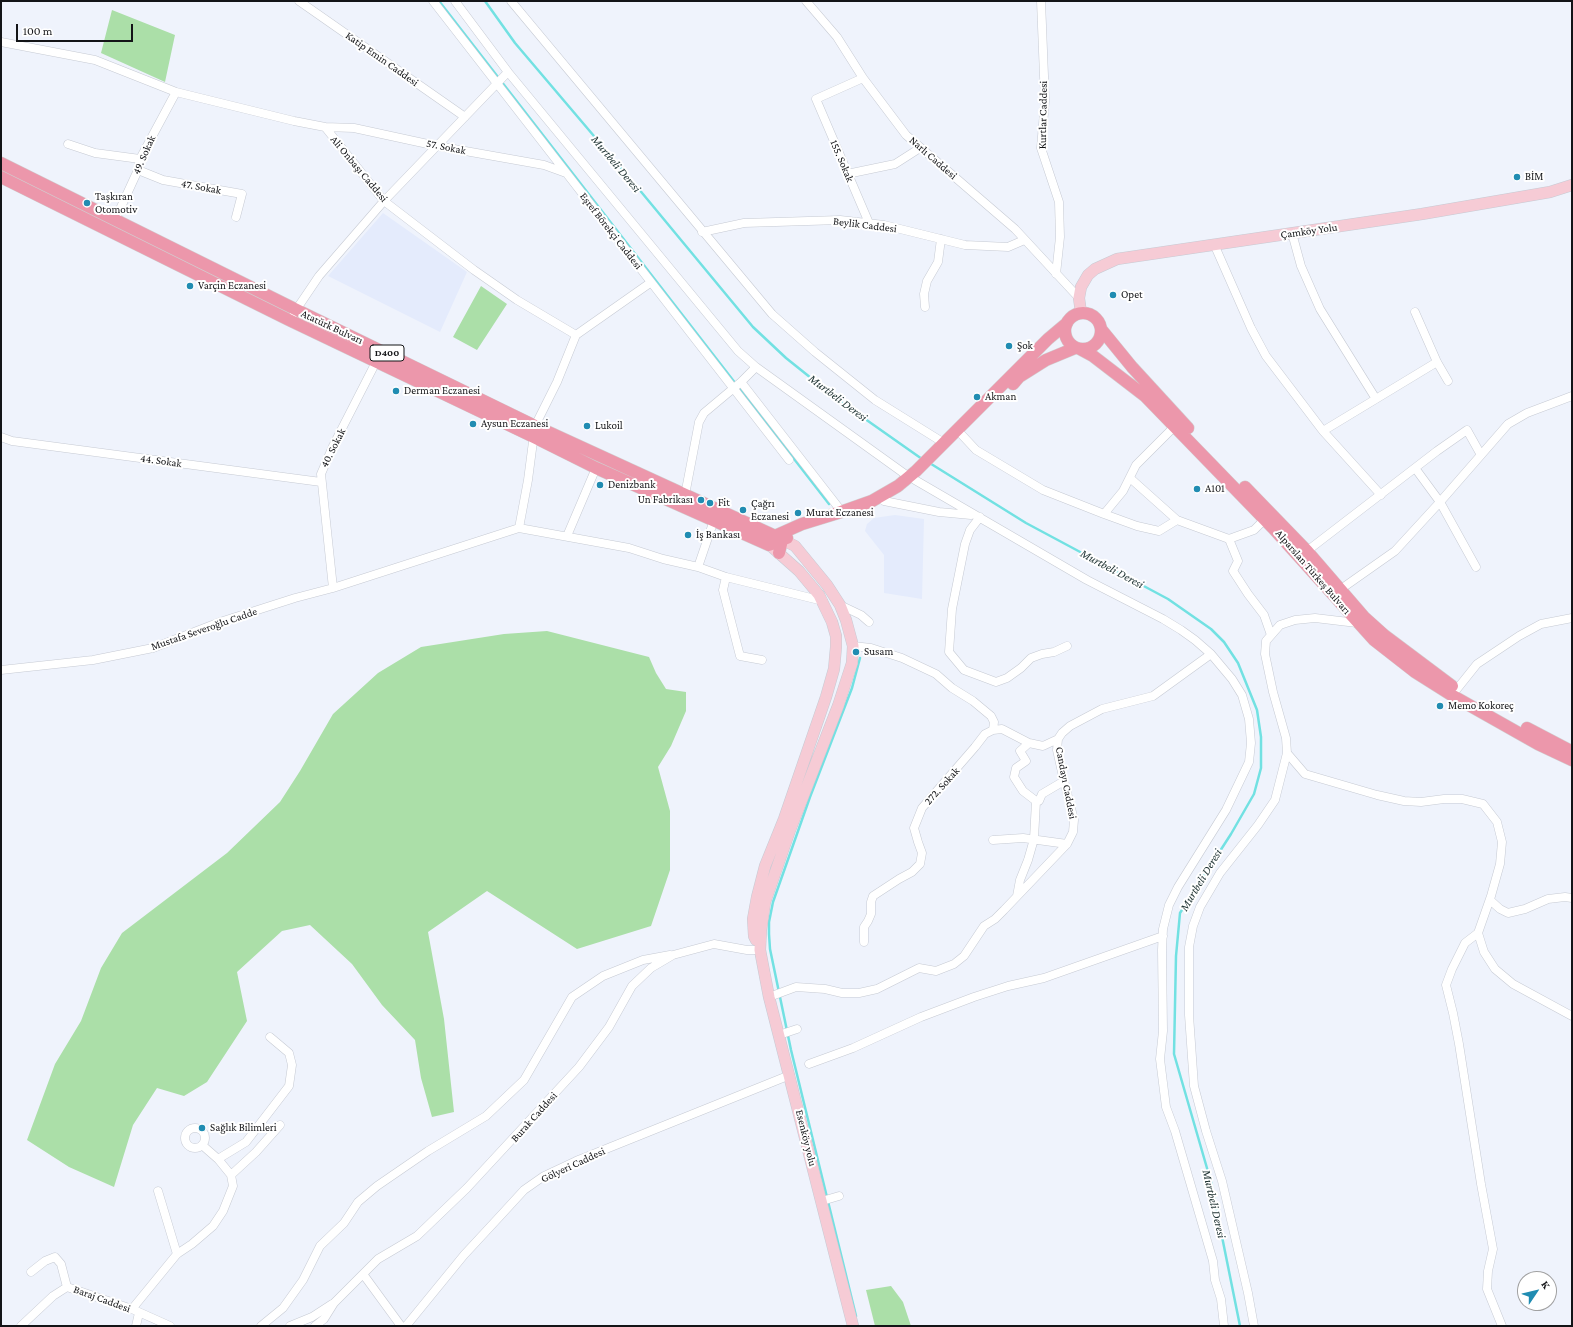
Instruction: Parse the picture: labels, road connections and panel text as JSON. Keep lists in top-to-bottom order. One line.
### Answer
{"streets":{"main road":["Atatürk Bulvarı","D400","Alparslan Türkeş Bulvarı"],"street":["Katip Emin Caddesi","Kurtlar Caddesi","57. Sokak","49. Sokak","Narlı Caddesi","155. Sokak","Ali Onbaşı Caddesi","47. Sokak","Beylik Caddesi","Eşref Börekçi Caddesi","Çamköy Yolu","40. Sokak","44. Sokak","Mustafa Severoğlu Cadde","Candayı Caddesi","272. Sokak","Burak Caddesi","Esenköy yolu","Gölyeri Caddesi","Baraj Caddesi"]},"crossings":[["Kurtlar Caddesi","Narlı Caddesi"],["57. Sokak","Ali Onbaşı Caddesi"],["57. Sokak","Eşref Börekçi Caddesi"],["49. Sokak","Ali Onbaşı Caddesi"],["49. Sokak","47. Sokak"],["49. Sokak","Atatürk Bulvarı"],["Narlı Caddesi","155. Sokak"],["Narlı Caddesi","Beylik Caddesi"],["Narlı Caddesi","Çamköy Yolu"],["155. Sokak","Beylik Caddesi"],["Çamköy Yolu","Alparslan Türkeş Bulvarı"],["Atatürk Bulvarı","40. Sokak"],["40. Sokak","44. Sokak"],["40. Sokak","Mustafa Severoğlu Cadde"],["Candayı Caddesi","Esenköy yolu"],["Burak Caddesi","Esenköy yolu"],["Esenköy yolu","Gölyeri Caddesi"]],"water":["Murtbeli Deresi"],"places":["BİM","Taşkıran Otomotiv","Varçin Eczanesi","Opet","Şok","Derman Eczanesi","Akman","Aysun Eczanesi","Lukoil","Denizbank","A101","Un Fabrikası","Fit","Çağrı Eczanesi","Murat Eczanesi","İş Bankası","Susam","Memo Kokoreç","Sağlık Bilimleri"],"scale_bar":"100 m","north":"top right"}
